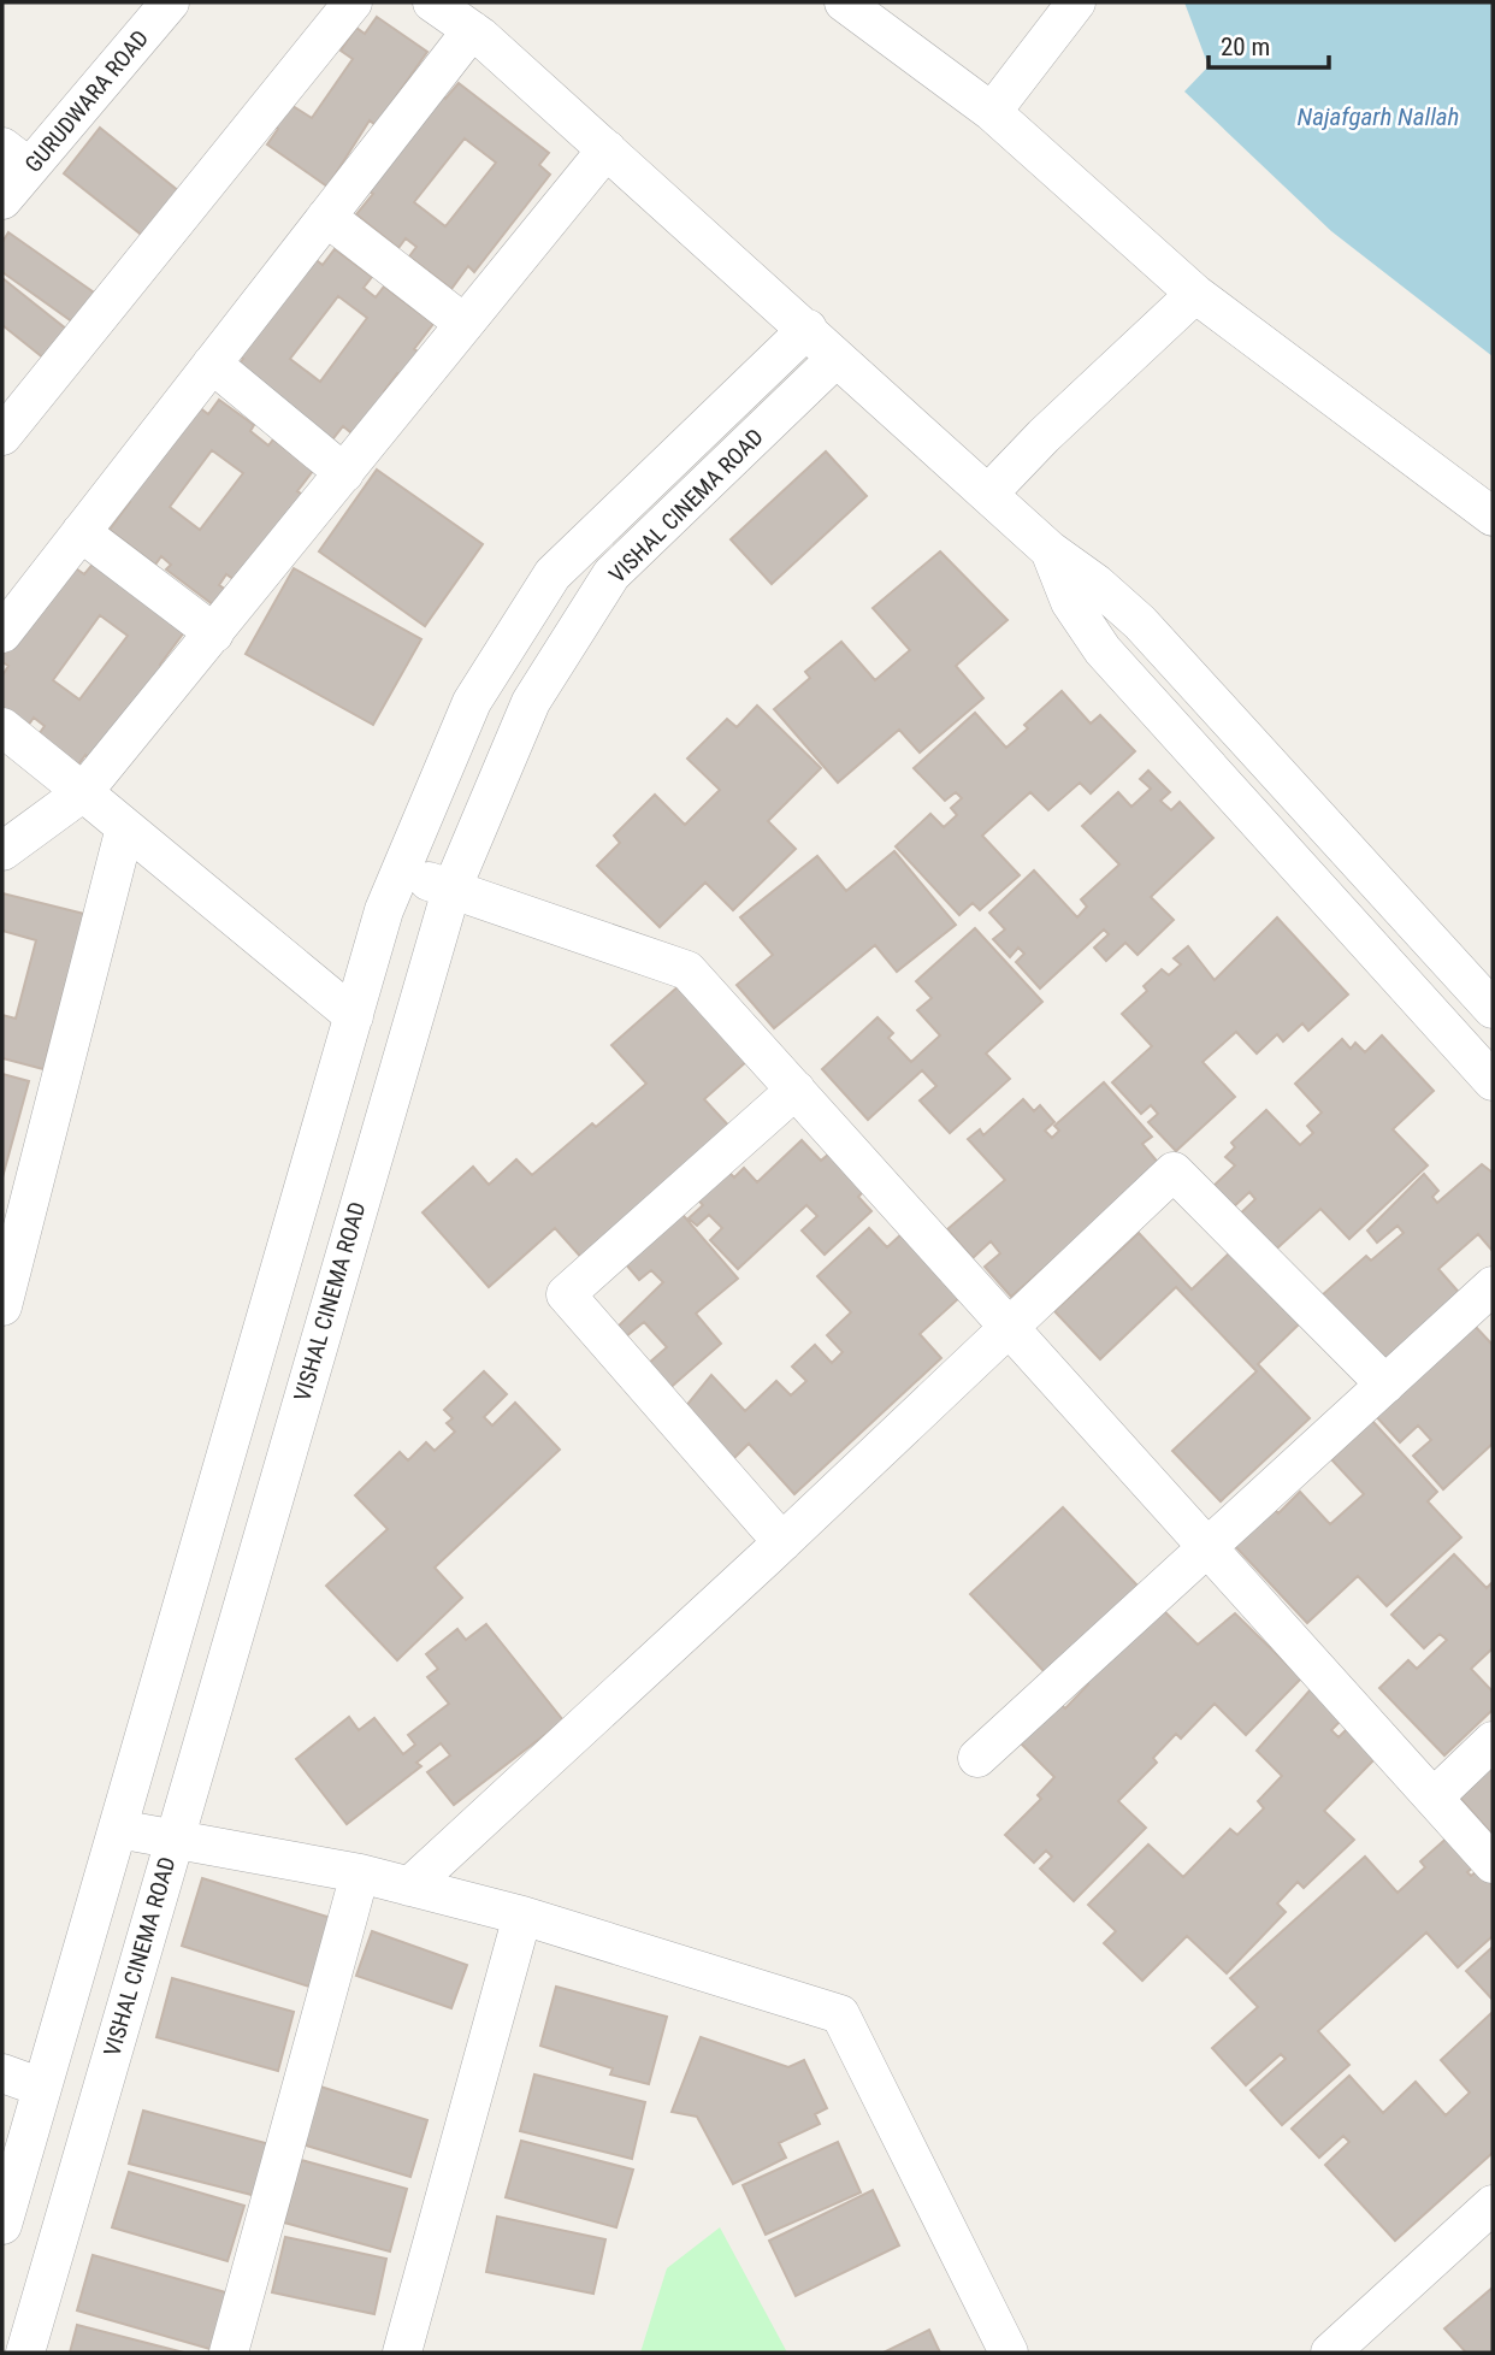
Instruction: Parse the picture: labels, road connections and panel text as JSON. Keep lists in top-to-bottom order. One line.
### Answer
{"streets":{"street":["GURUDWARA ROAD","VISHAL CINEMA ROAD"]},"water":["Najafgarh Nallah"],"scale_bar":"20 m"}
